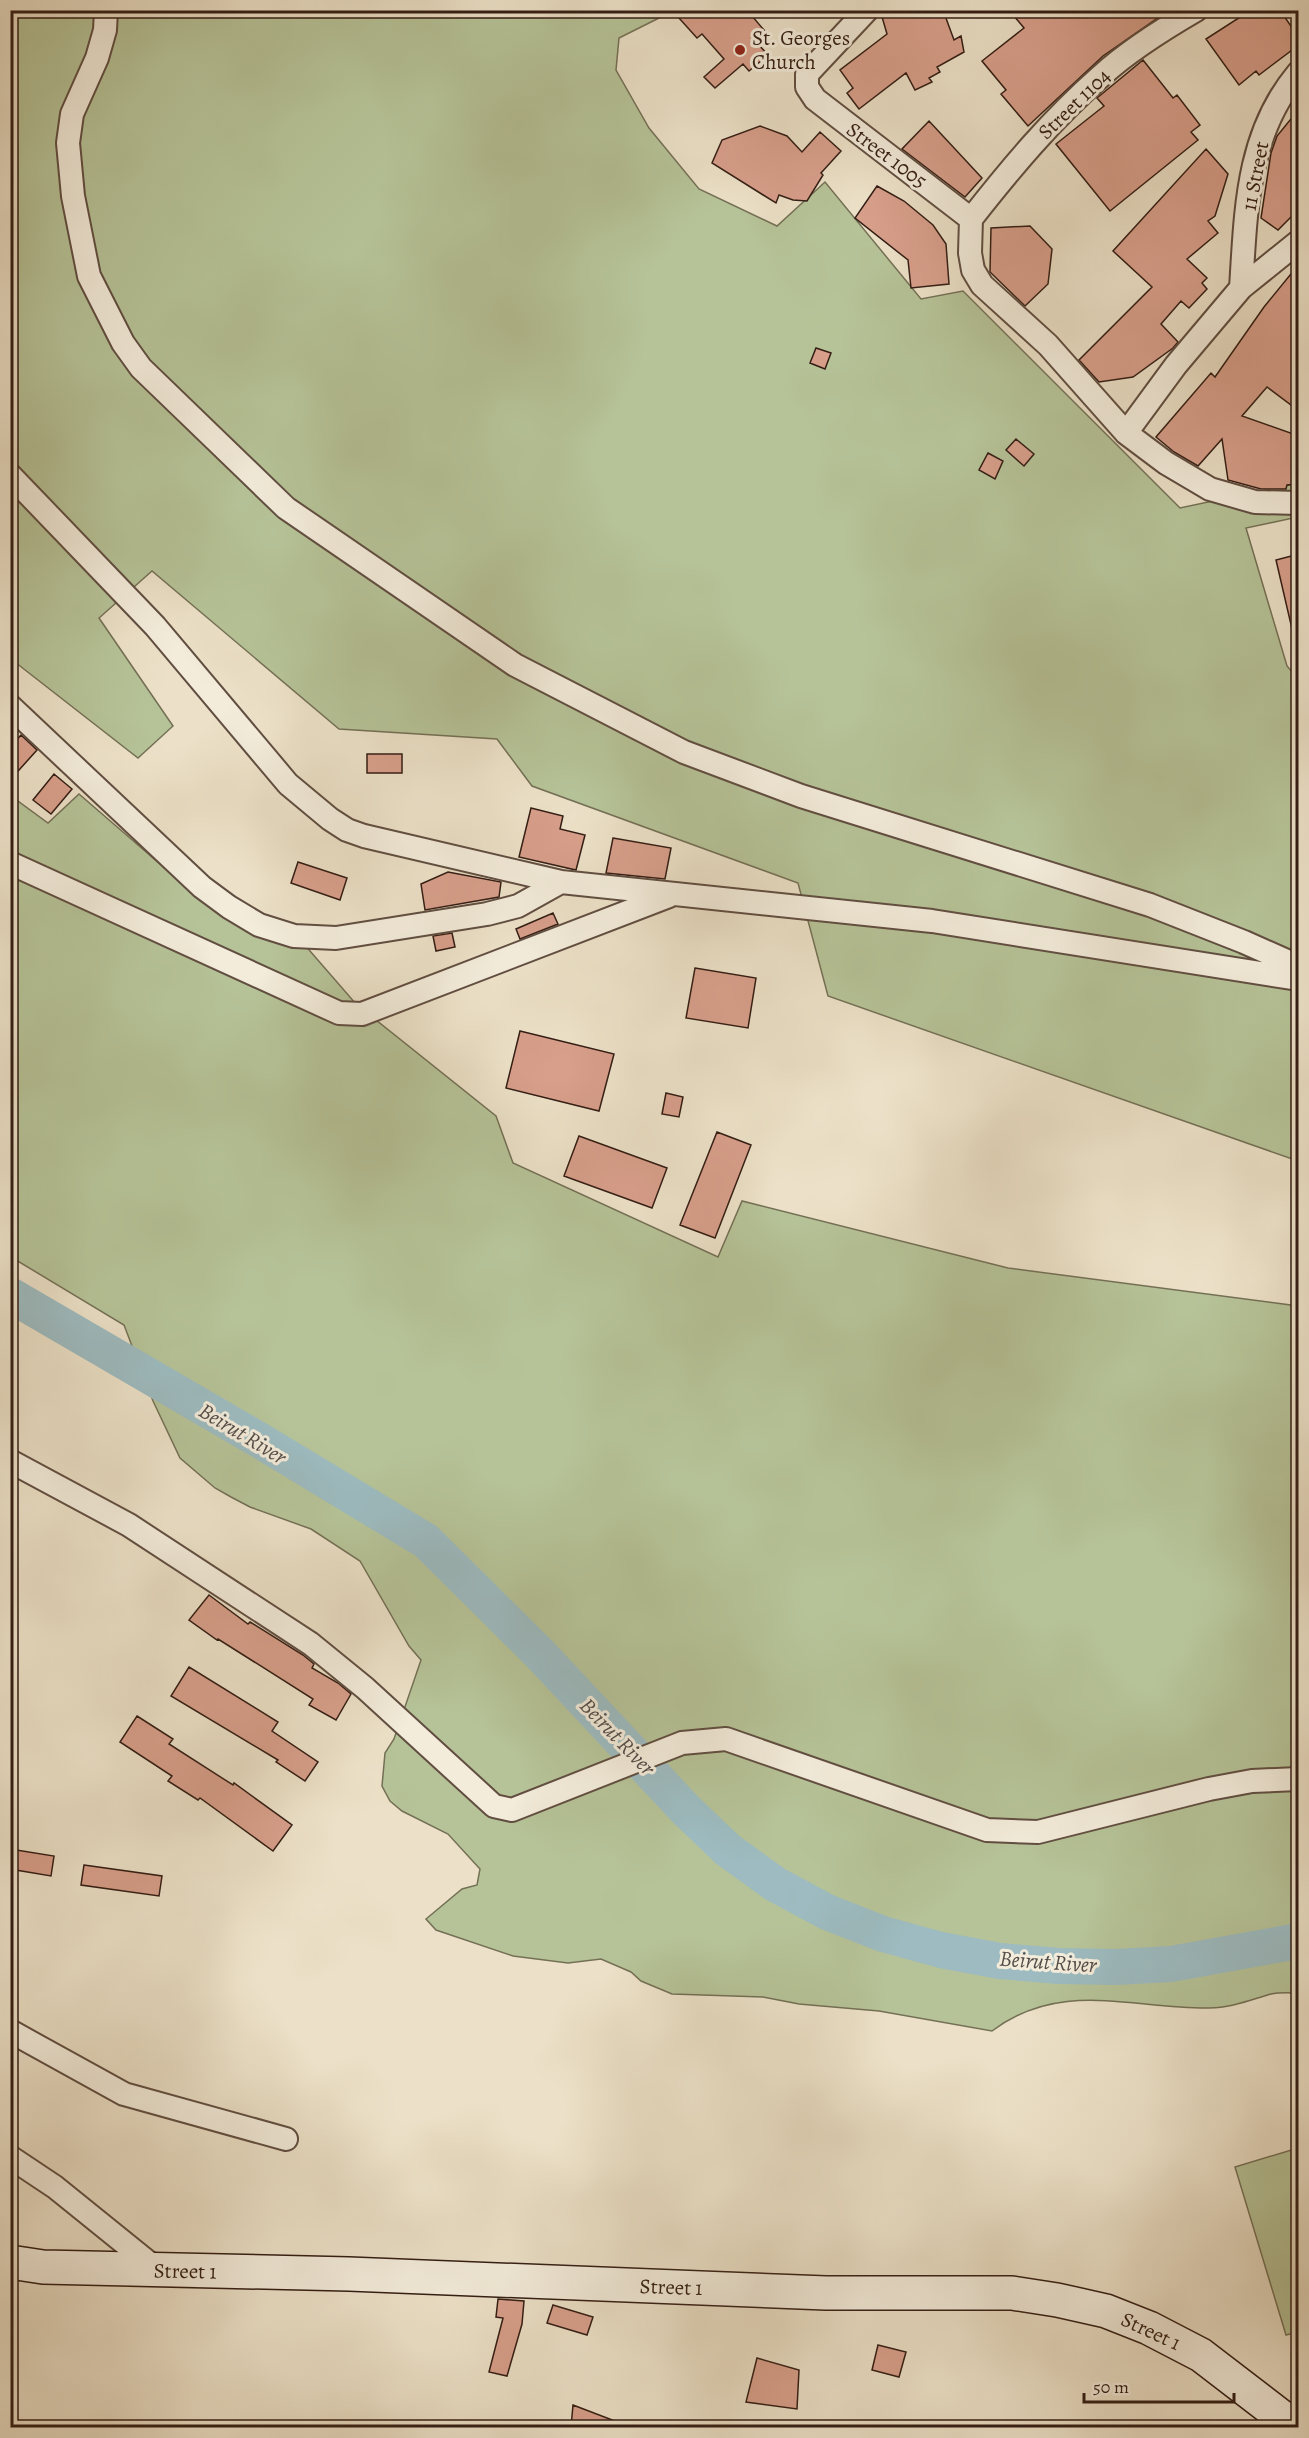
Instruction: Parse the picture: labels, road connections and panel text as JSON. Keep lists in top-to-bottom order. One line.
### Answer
{"streets":{"street":["Street 1104","Street 1005","11 Street","Street 1"]},"crossings":[["Street 1104","Street 1005"]],"water":["Beirut River"],"places":["St. Georges Church"],"scale_bar":"50 m"}
